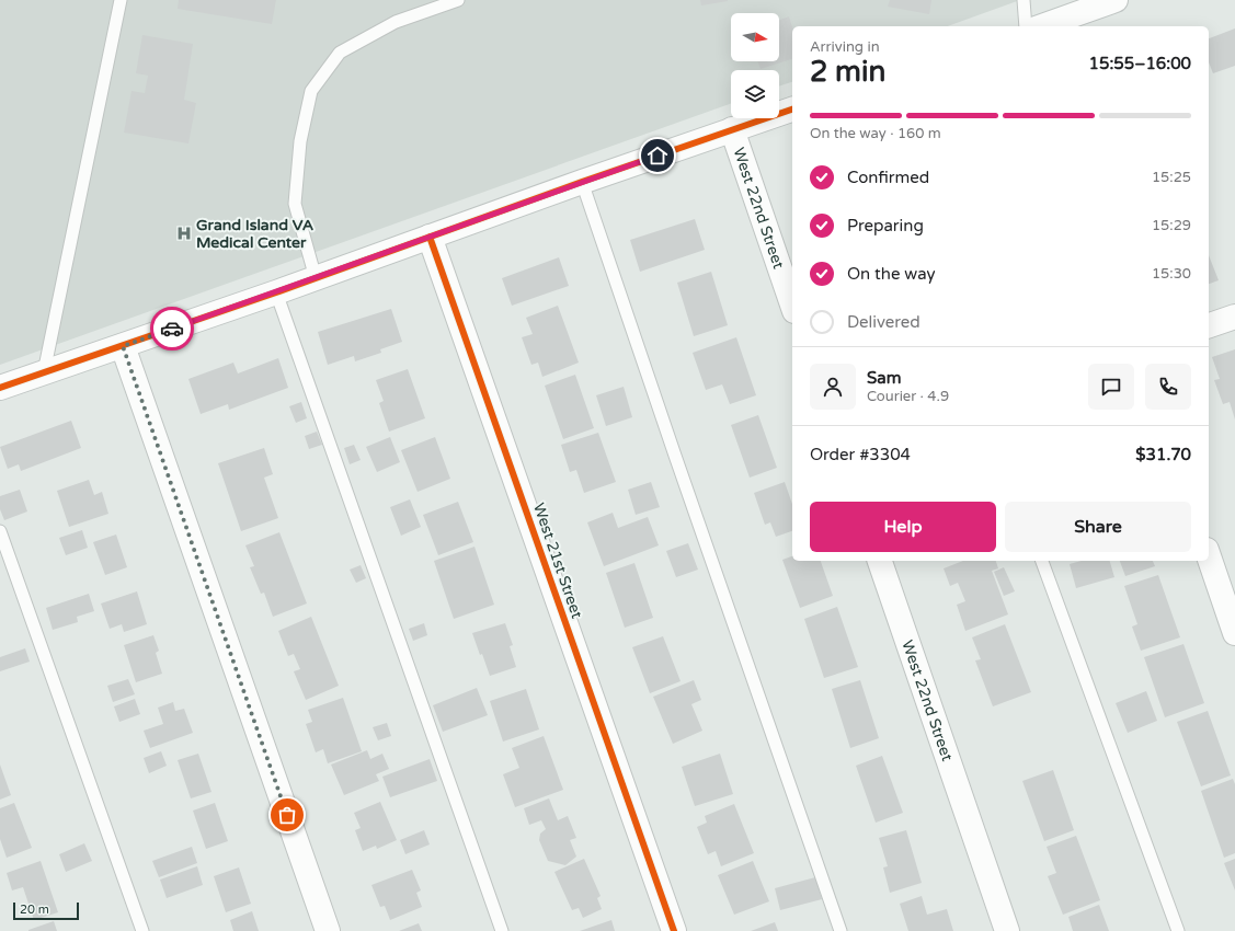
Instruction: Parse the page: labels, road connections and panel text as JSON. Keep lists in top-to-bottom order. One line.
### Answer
{"streets":{"street":["West 22nd Street","West 21st Street"]},"places":{"hospital":["Grand Island VA Medical Center"]},"scale_bar":"20 m","north":"right","page":{"heading":["2 min","Arriving in","15:55–16:00"],"panel":["Sam","Courier · 4.9","Order #3304","$31.70"],"bar":"On the way · 160 m","list":[["Confirmed","15:25"],["Preparing","15:29"],["On the way","15:30"],"Delivered"],"buttons":["Help","Share"],"scale":"20 m"}}
